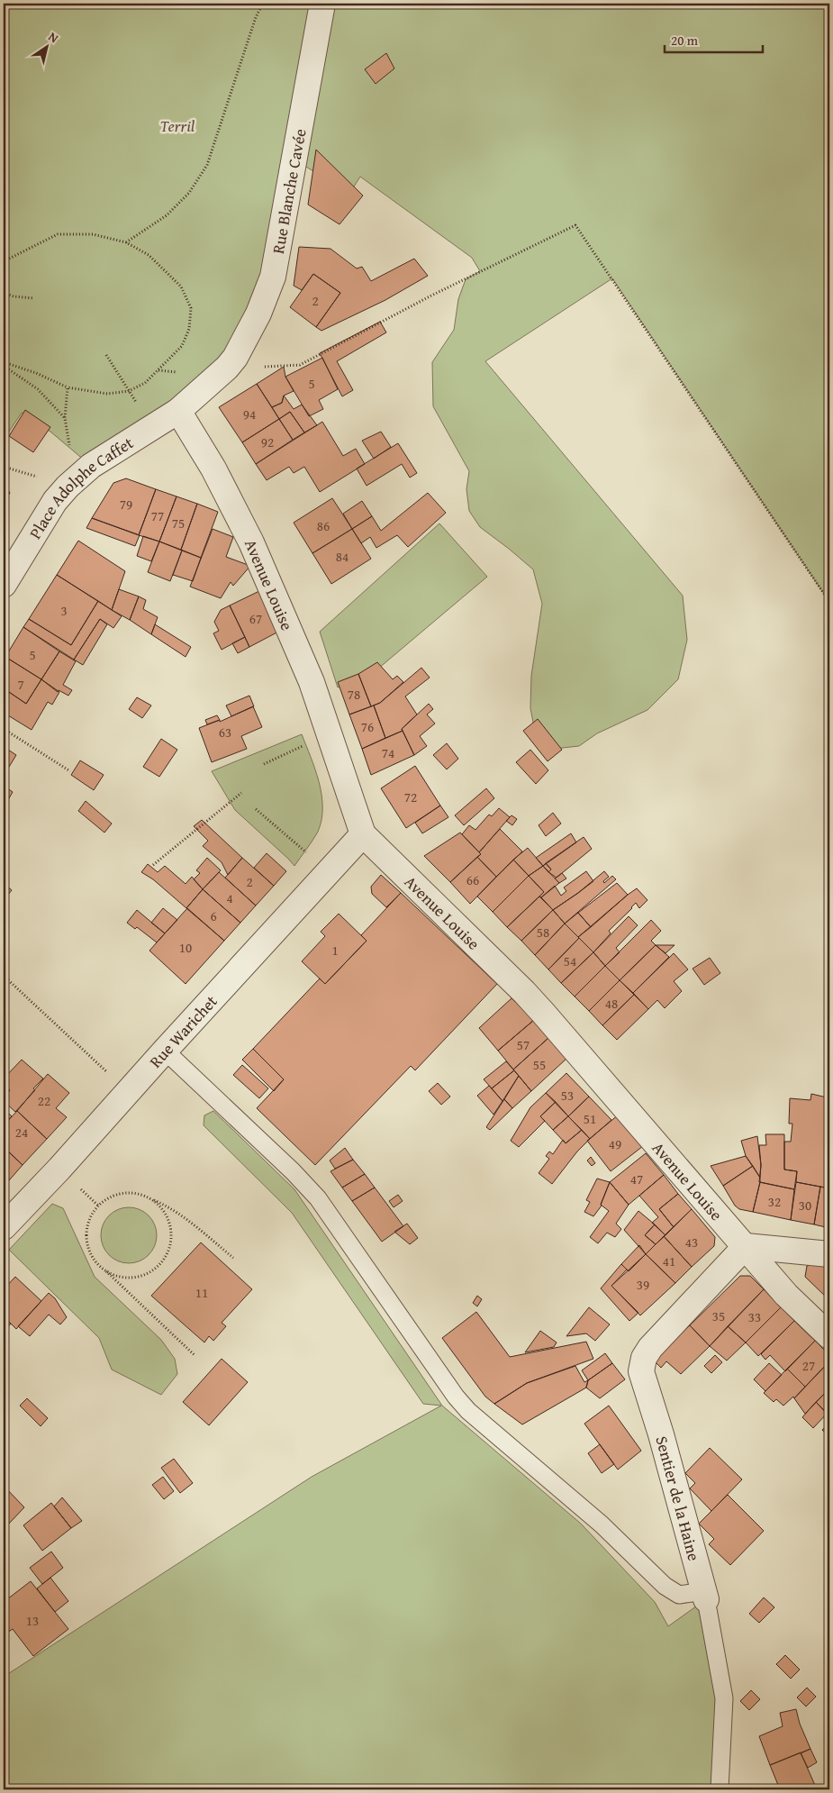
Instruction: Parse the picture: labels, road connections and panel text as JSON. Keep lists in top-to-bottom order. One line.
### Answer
{"streets":{"street":["Rue Blanche Cavée","Place Adolphe Caffet","Avenue Louise","Rue Warichet","Sentier de la Haine"]},"crossings":[["Rue Blanche Cavée","Place Adolphe Caffet"],["Rue Blanche Cavée","Avenue Louise"],["Place Adolphe Caffet","Avenue Louise"],["Avenue Louise","Rue Warichet"],["Avenue Louise","Sentier de la Haine"]],"parks":["Terril"],"house_numbers":["2","5","94","92","79","77","75","86","84","3","67","5","7","78","76","63","74","72","66","2","4","6","58","10","1","54","48","57","55","53","22","51","24","49","47","32","30","43","41","39","11","35","33","27","13"],"scale_bar":"20 m","north":"top right"}
